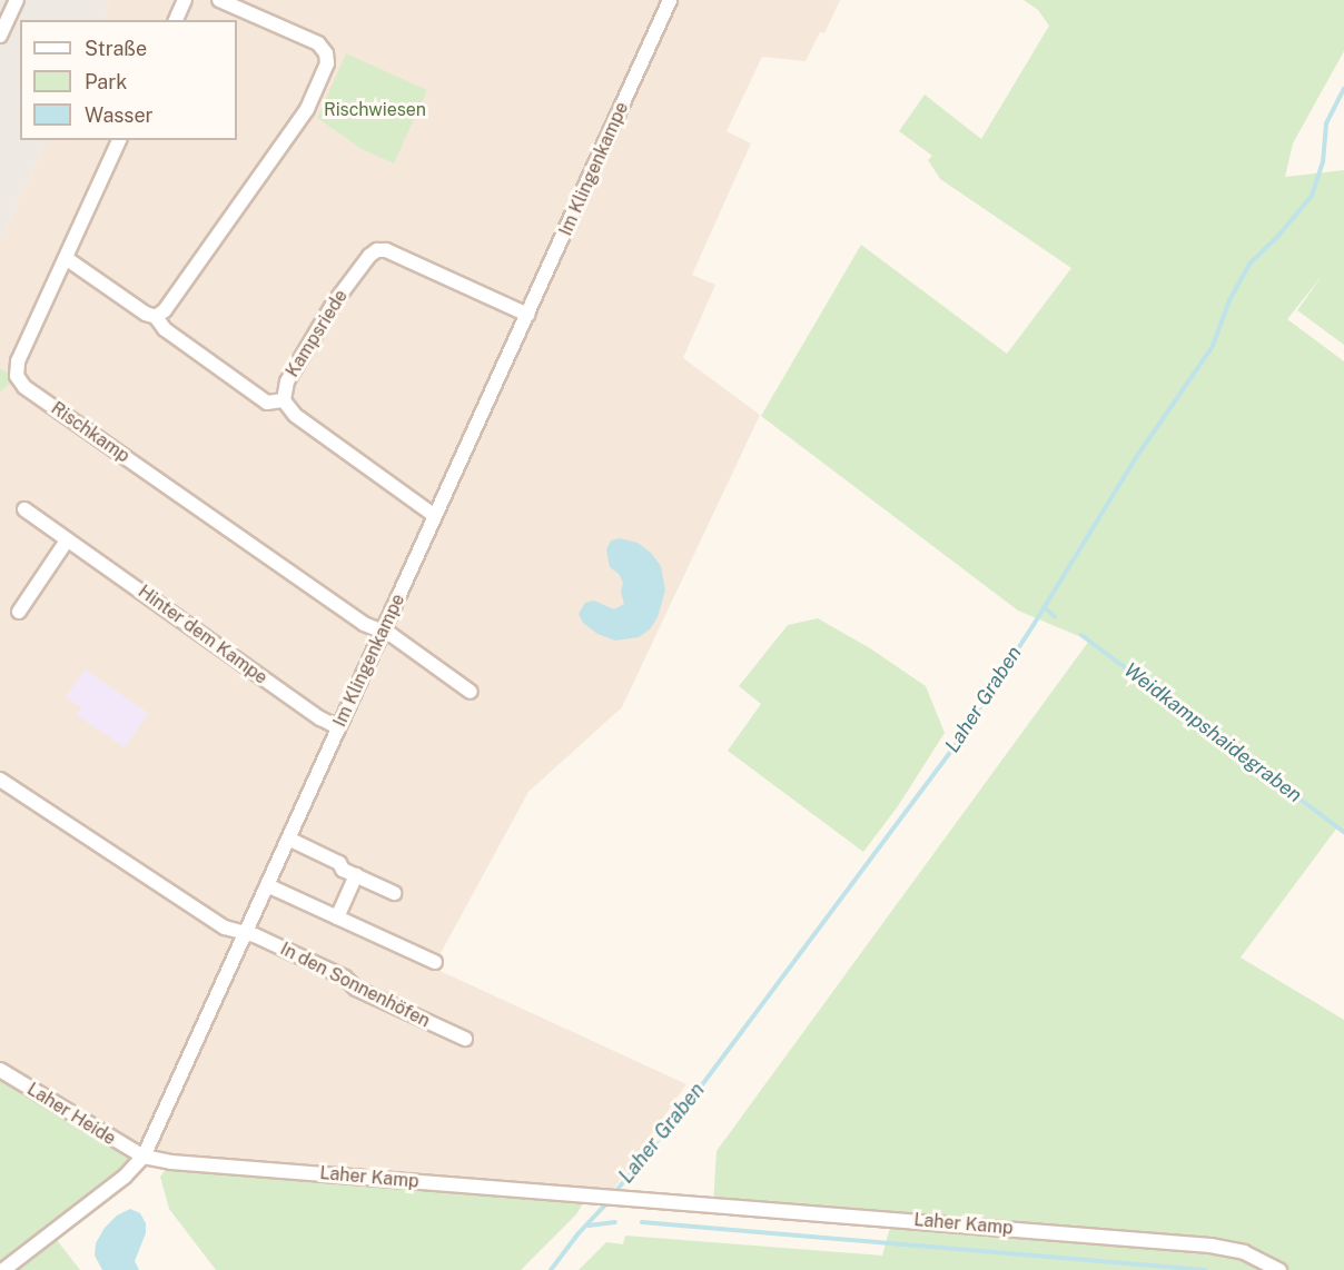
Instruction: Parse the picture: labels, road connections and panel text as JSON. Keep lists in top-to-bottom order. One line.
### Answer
{"streets":{"street":["Im Klingenkampe","Kampsriede","Rischkamp","Hinter dem Kampe","In den Sonnenhöfen","Laher Heide","Laher Kamp"]},"crossings":[["Im Klingenkampe","Kampsriede"],["Im Klingenkampe","Rischkamp"],["Im Klingenkampe","Hinter dem Kampe"],["Im Klingenkampe","In den Sonnenhöfen"],["Im Klingenkampe","Laher Heide"],["Im Klingenkampe","Laher Kamp"],["Laher Heide","Laher Kamp"]],"water":["Laher Graben","Weidkampshaidegraben"],"parks":["Rischwiesen"],"legend":["Straße","Park","Wasser"]}
